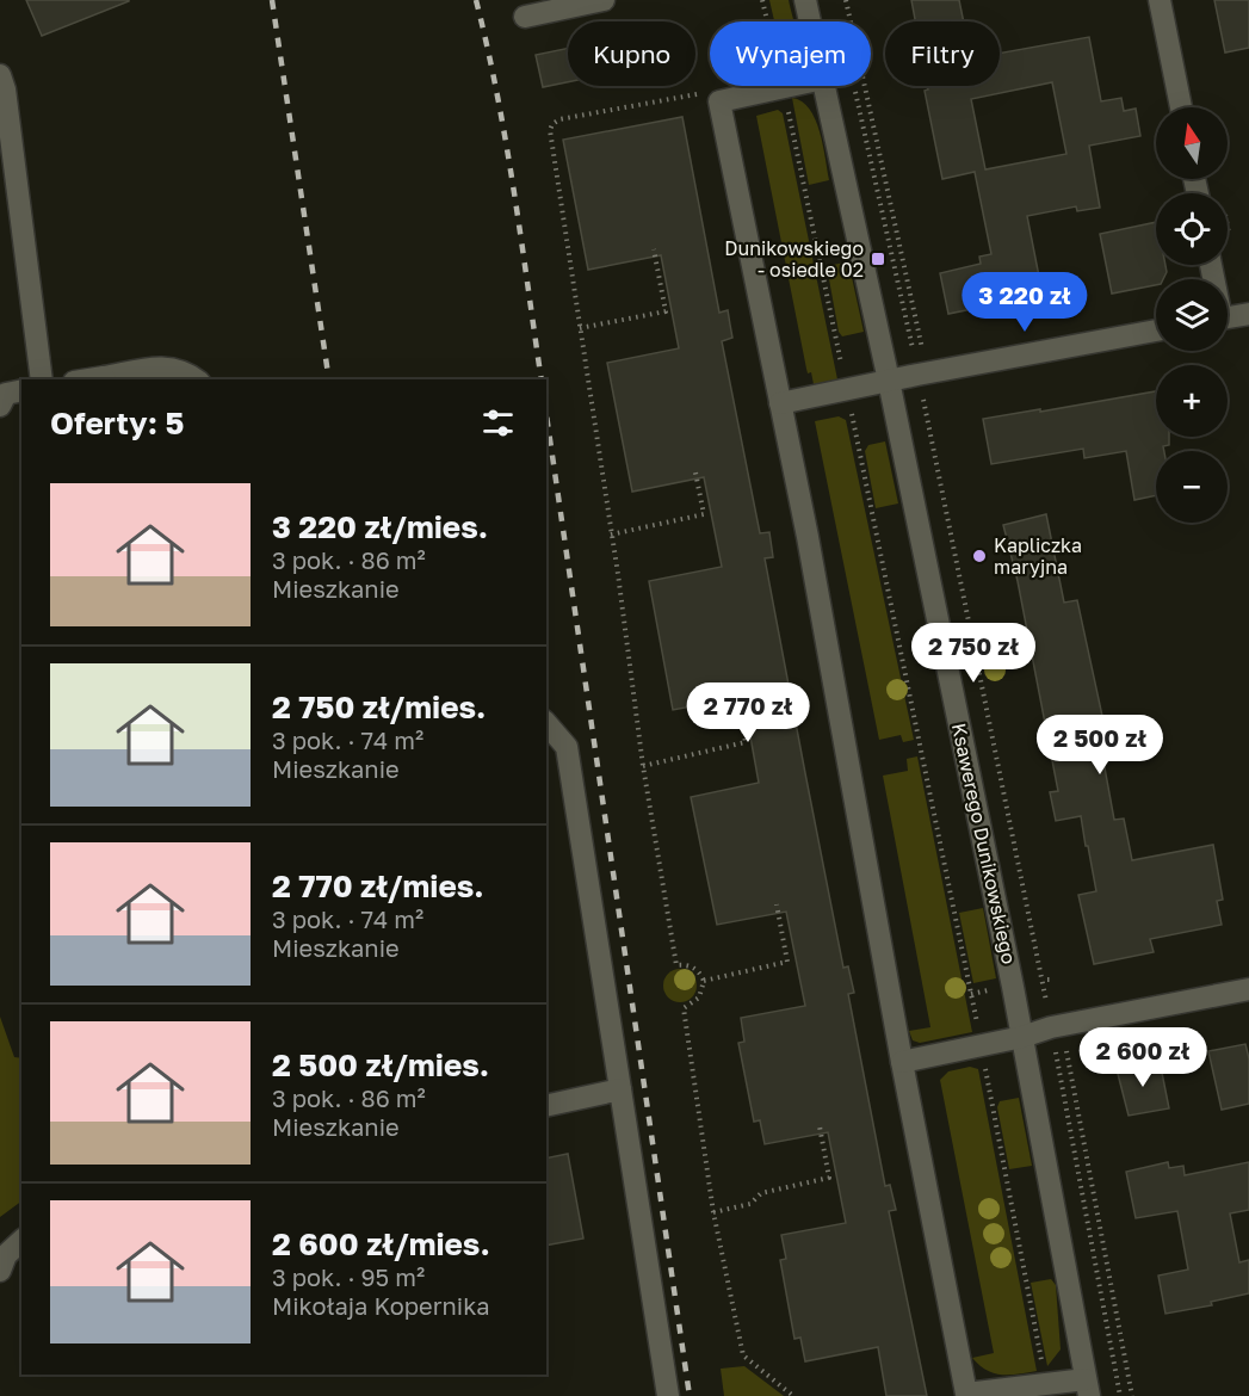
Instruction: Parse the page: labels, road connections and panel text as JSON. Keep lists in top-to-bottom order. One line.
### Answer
{"streets":{"street":["Ksawerego Dunikowskiego"]},"places":{"transit":["Dunikowskiego - osiedle 02"],"other":["Kapliczka maryjna"]},"north":"top","page":{"chip":["Kupno","Wynajem","Filtry"],"map_buttons":["+","−"],"price":["3 220 zł","2 750 zł","2 770 zł","2 500 zł","2 600 zł"],"heading":"Oferty: 5","list":[{"name":"3 220 zł/mies.","note":"3 pok. · 86 m² · Mieszkanie"},{"name":"2 750 zł/mies.","note":"3 pok. · 74 m² · Mieszkanie"},{"name":"2 770 zł/mies.","note":"3 pok. · 74 m² · Mieszkanie"},{"name":"2 500 zł/mies.","note":"3 pok. · 86 m² · Mieszkanie"},{"name":"2 600 zł/mies.","note":"3 pok. · 95 m² · Mikołaja Kopernika"}]}}
